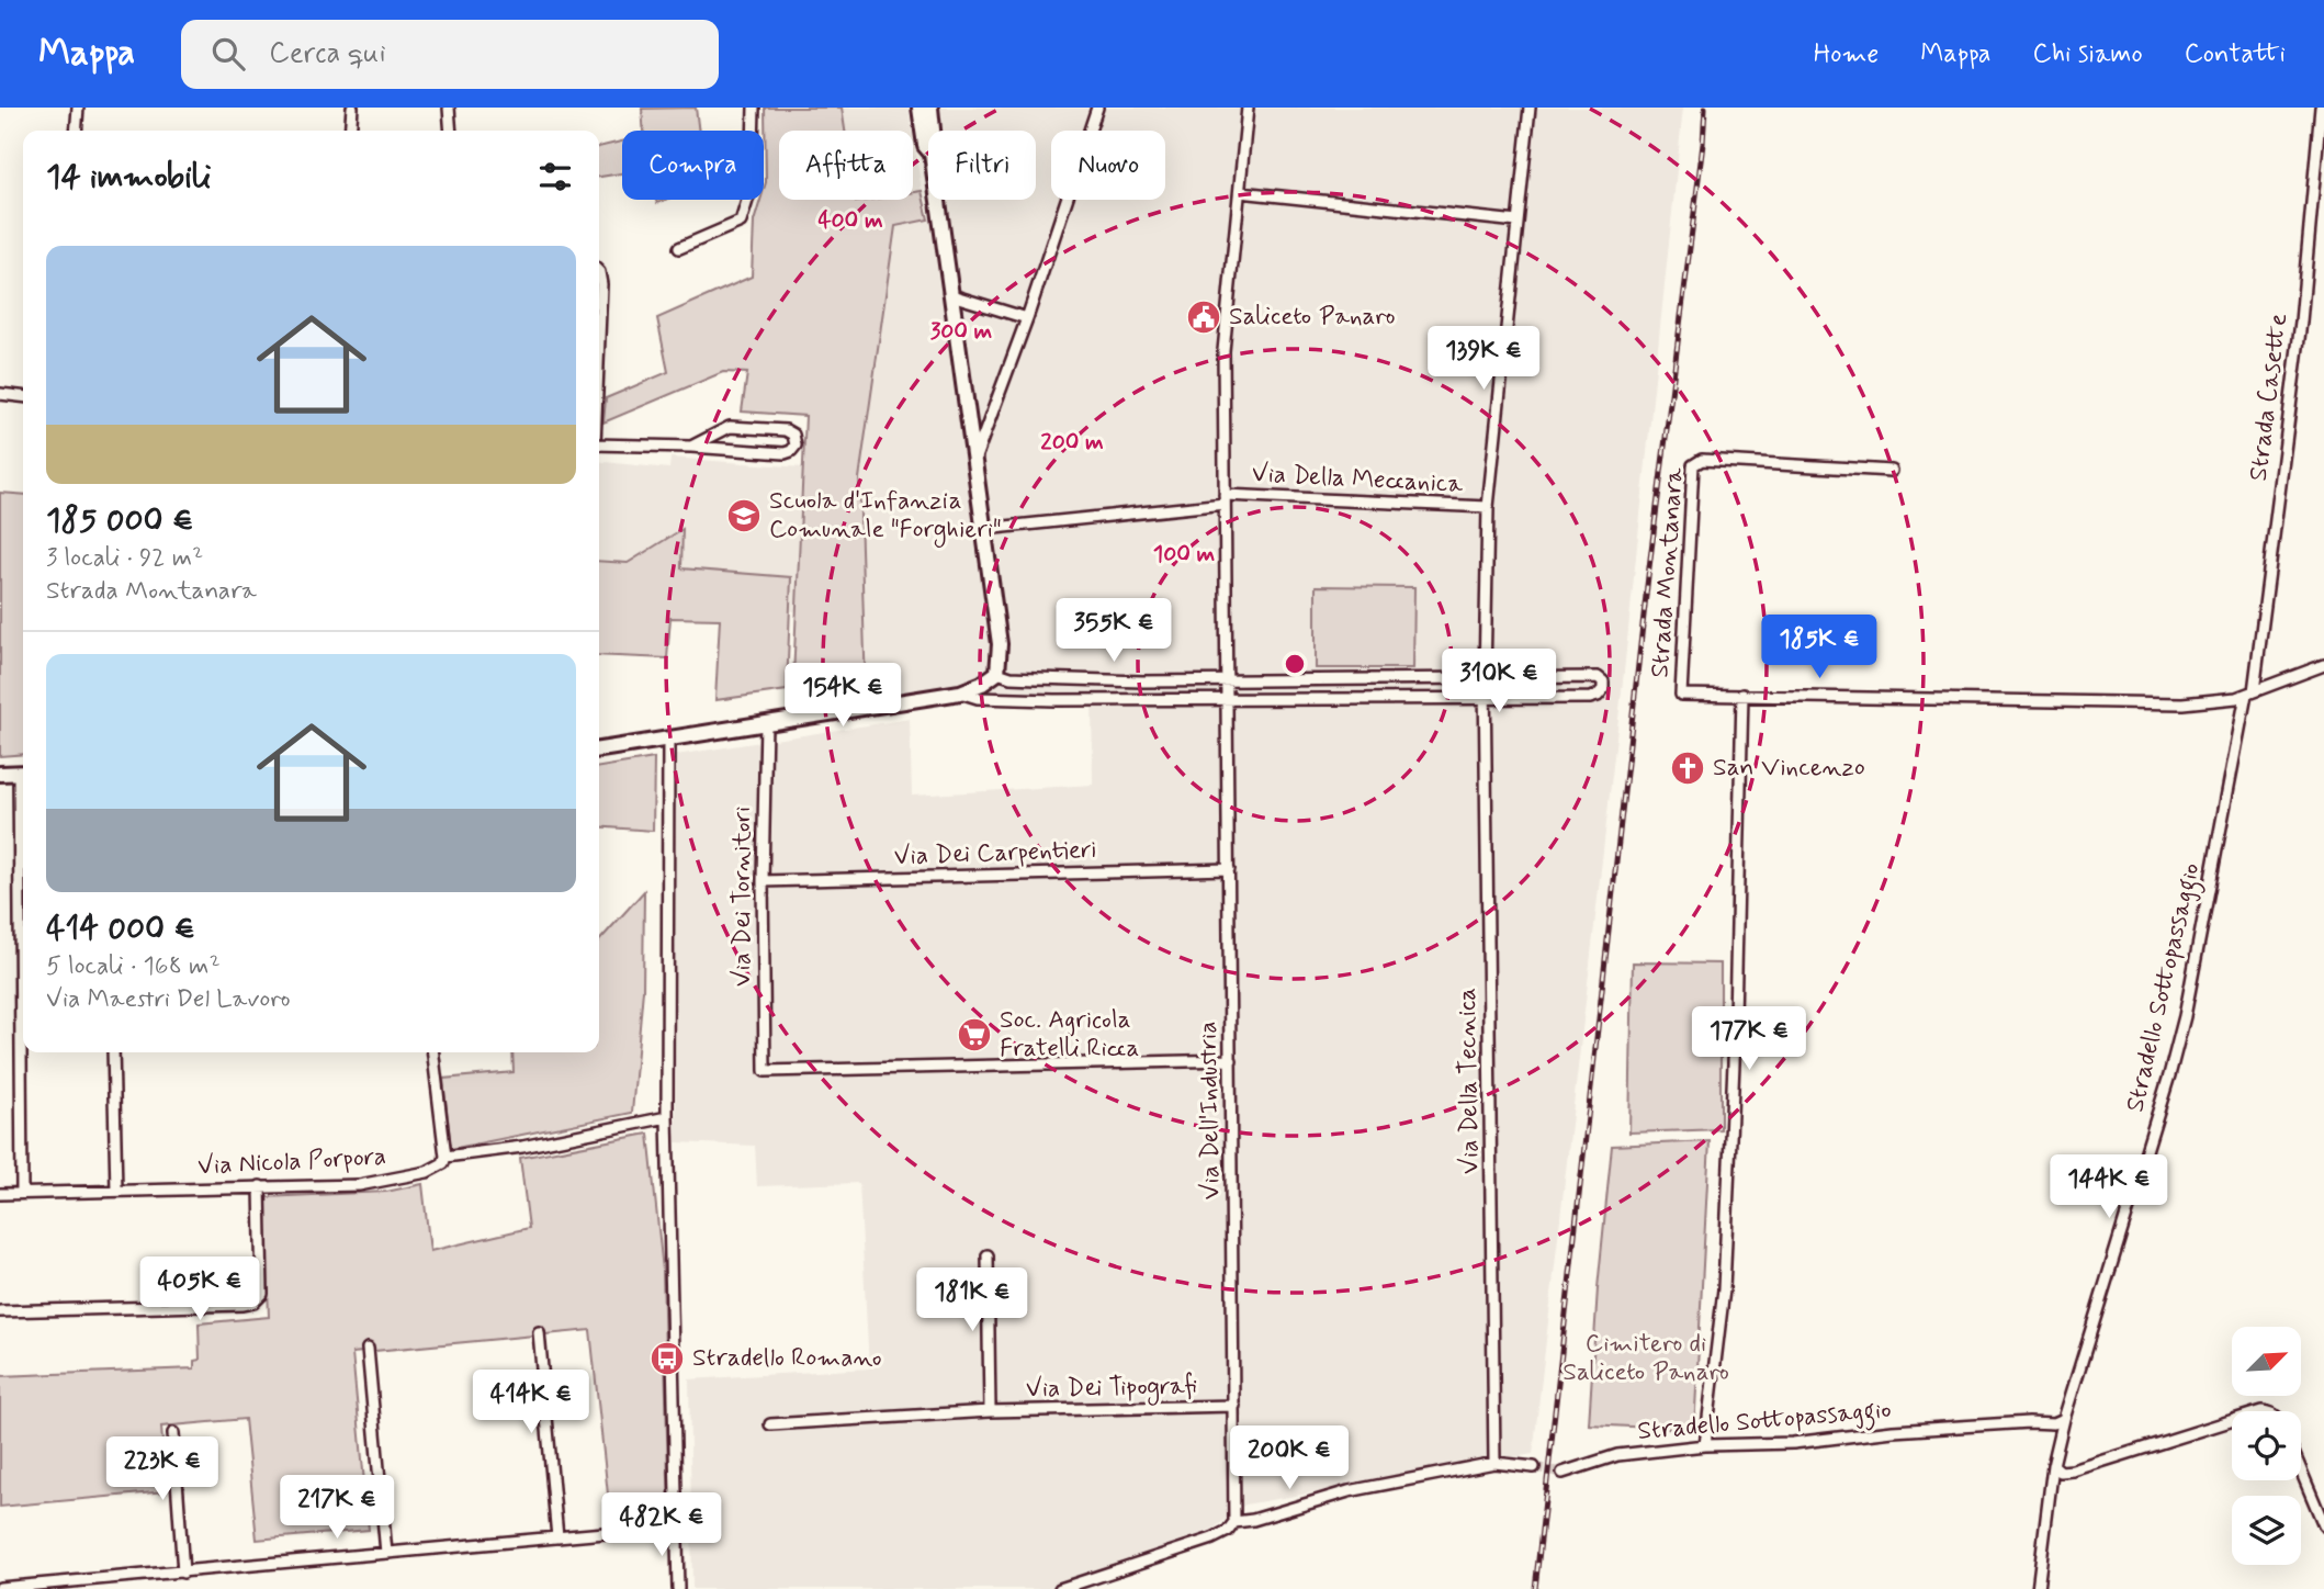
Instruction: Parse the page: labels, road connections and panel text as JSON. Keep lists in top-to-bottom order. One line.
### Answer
{"streets":{"street":["Strada Casette","Via Della Meccanica","Strada Montanara","Via Dei Carpentieri","Via Dei Tornitori","Stradello Sottopassaggio","Via Della Tecnica","Via Dell'Industria","Via Nicola Porpora","Via Dei Tipografi"]},"crossings":[["Strada Casette","Strada Montanara"],["Strada Casette","Stradello Sottopassaggio"],["Via Della Meccanica","Via Della Tecnica"],["Via Della Meccanica","Via Dell'Industria"],["Strada Montanara","Stradello Sottopassaggio"],["Via Dei Carpentieri","Via Dei Tornitori"],["Via Dei Carpentieri","Via Dell'Industria"],["Via Dei Tornitori","Via Dell'Industria"],["Via Dell'Industria","Via Dei Tipografi"]],"parks":["Cimitero di Saliceto Panaro"],"places":{"public building":["Saliceto Panaro"],"school or university":["Scuola d'Infanzia Comunale \"Forghieri\""],"church":["San Vincenzo"],"supermarket":["Soc. Agricola Fratelli Ricca"],"bus stop":["Stradello Romano"]},"north":"top right","page":{"header":"Mappa","search":"Cerca qui","nav":["Home","Mappa","Chi siamo","Contatti"],"chip":["Compra","Affitta","Filtri","Nuovo"],"heading":"14 immobili","list":[{"name":"185 000 €","note":"3 locali · 92 m² · Strada Montanara"},{"name":"414 000 €","note":"5 locali · 168 m² · Via Maestri Del Lavoro"}],"price":["139K €","355K €","185K €","310K €","154K €","177K €","144K €","405K €","181K €","414K €","200K €","223K €","217K €","482K €"]},"rings":["400 m","300 m","200 m","100 m"]}
